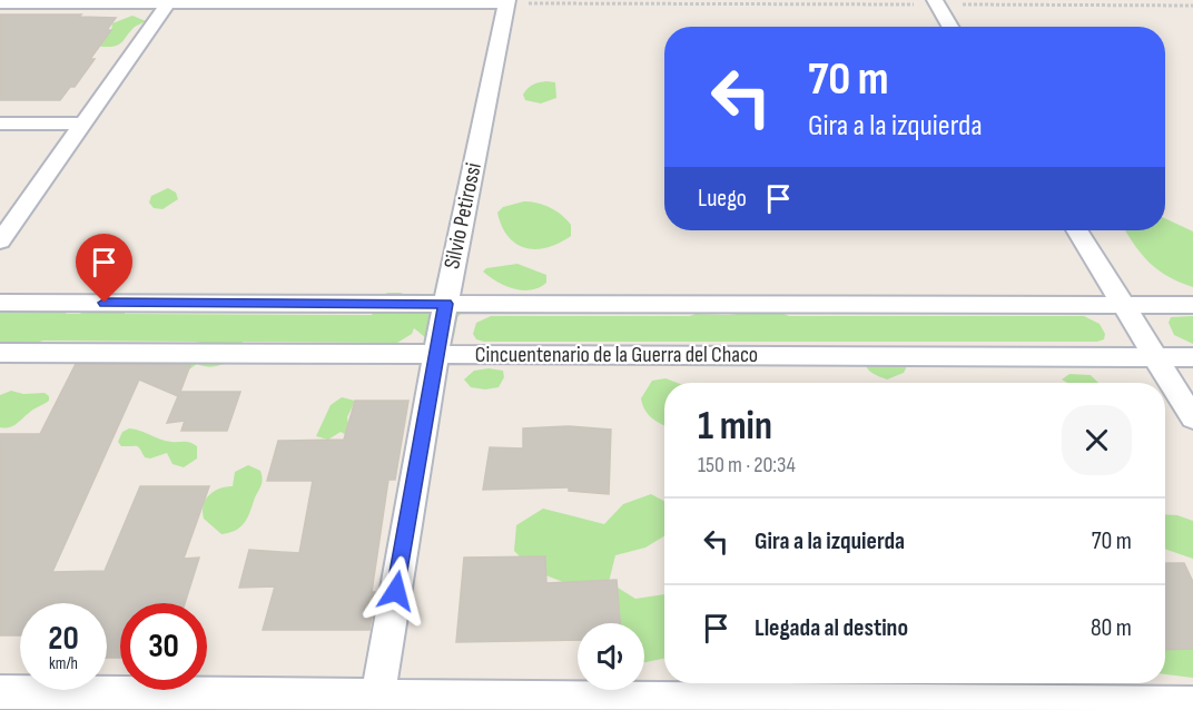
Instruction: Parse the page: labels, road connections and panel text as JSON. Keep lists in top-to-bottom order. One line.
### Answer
{"streets":{"street":["Silvio Petirossi","Cincuentenario de la Guerra del Chaco"]},"crossings":[["Silvio Petirossi","Cincuentenario de la Guerra del Chaco"]],"page":{"turn":["70 m","Gira a la izquierda"],"then":"Luego","heading":["1 min","150 m · 20:34"],"list":[{"name":"Gira a la izquierda","value":"70 m"},{"name":"Llegada al destino","value":"80 m"}],"speed":"20 km/h","limit":"30"}}
